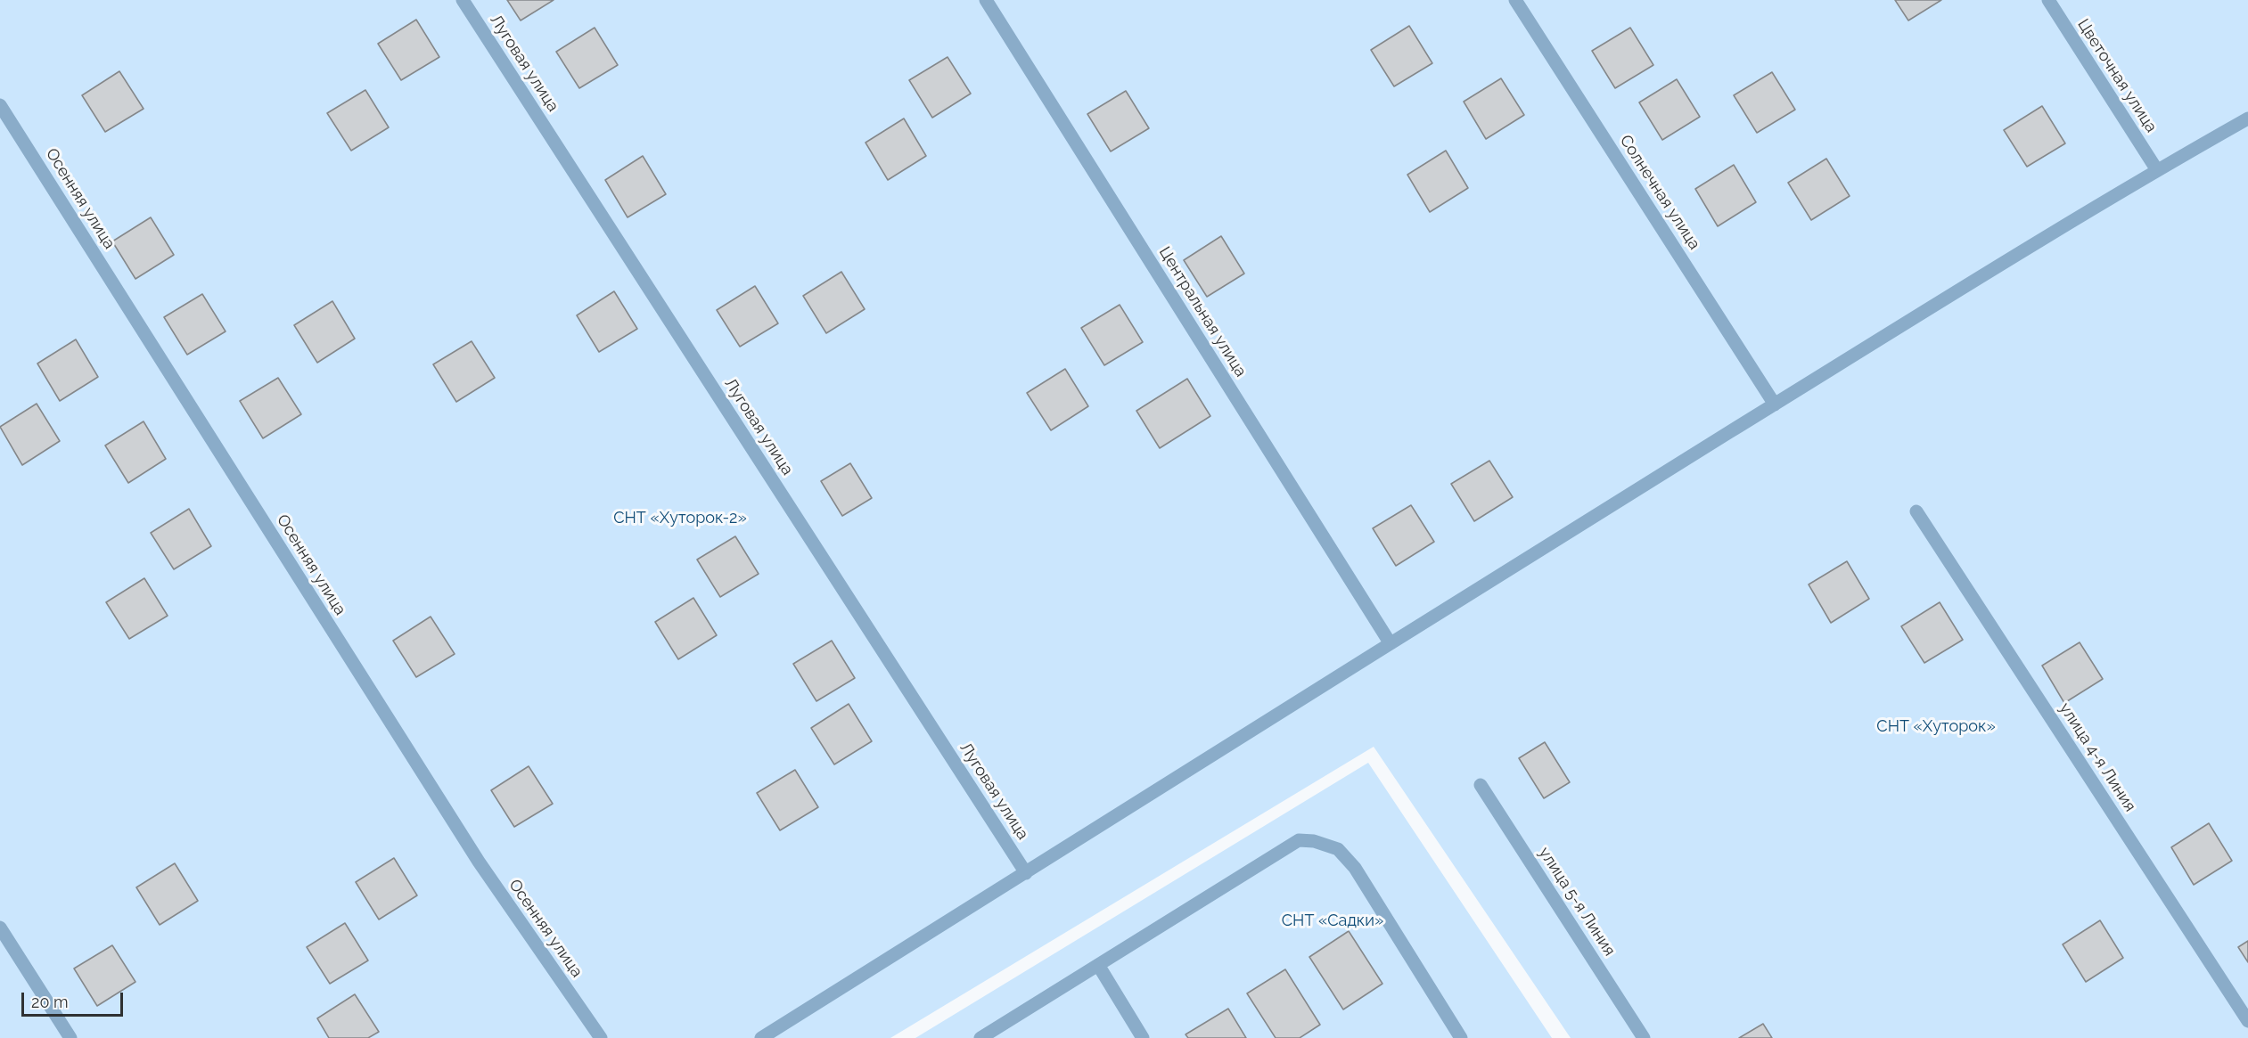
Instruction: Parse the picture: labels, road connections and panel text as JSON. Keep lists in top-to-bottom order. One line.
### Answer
{"streets":{"street":["Луговая улица","Цветочная улица","Солнечная улица","Осенняя улица","Центральная улица","улица 4-я Линия","улица 5-я Линия"]},"parks":["СНТ «Хуторок-2»","СНТ «Хуторок»","СНТ «Садки»"],"scale_bar":"20 m"}
